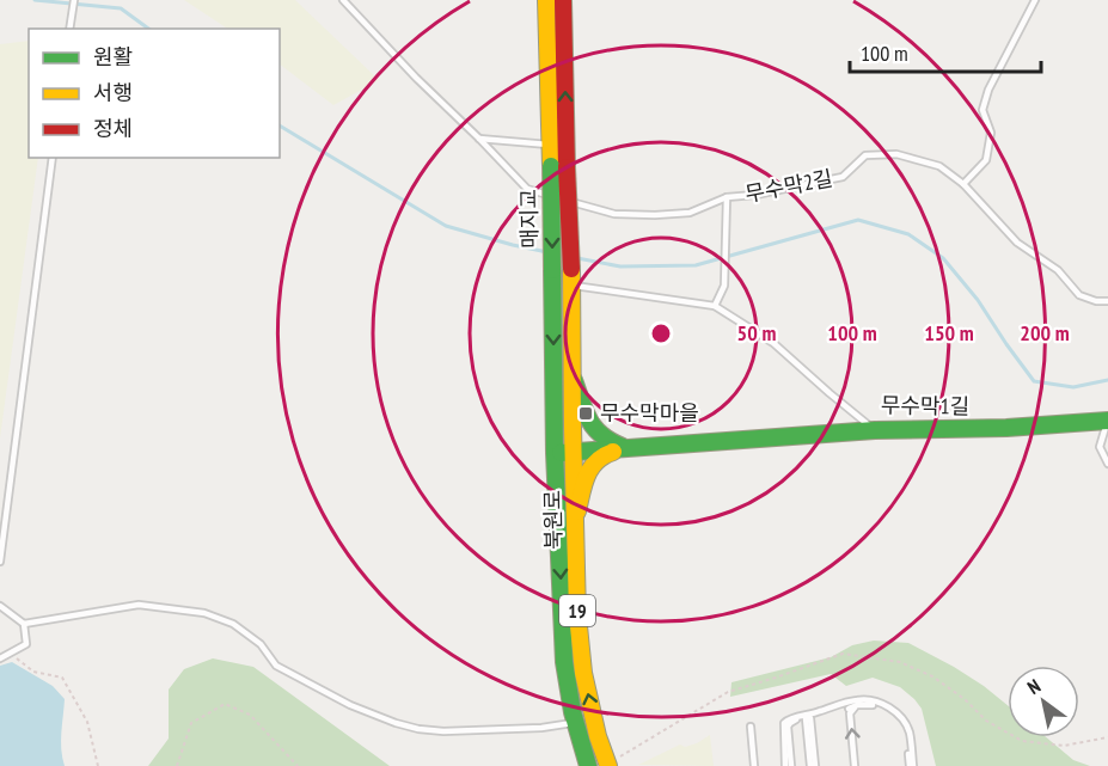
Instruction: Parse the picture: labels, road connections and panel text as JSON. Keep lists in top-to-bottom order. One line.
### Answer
{"streets":{"main road":["매지교","무수막1길","북원로","19"],"lane":["무수막2길"]},"crossings":[["매지교","무수막1길"],["매지교","북원로"],["매지교","19"],["무수막1길","북원로"]],"places":{"transit":["무수막마을"]},"legend":["원활","서행","정체"],"scale_bar":"100 m","north":"top left","rings":["50 m","100 m","150 m","200 m"]}
